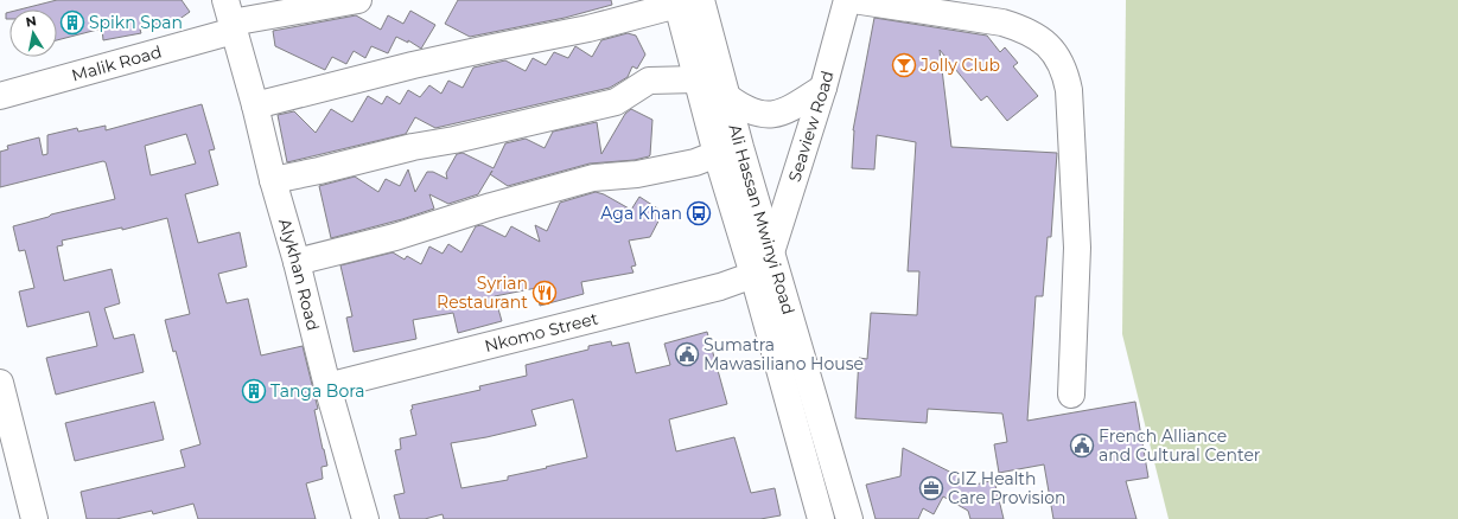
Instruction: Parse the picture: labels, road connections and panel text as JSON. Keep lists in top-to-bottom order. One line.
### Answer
{"streets":{"main road":["Malik Road","Seaview Road","Ali Hassan Mwinyi Road","Alykhan Road","Nkomo Street"]},"crossings":[["Malik Road","Alykhan Road"],["Seaview Road","Ali Hassan Mwinyi Road"],["Seaview Road","Nkomo Street"],["Ali Hassan Mwinyi Road","Nkomo Street"],["Alykhan Road","Nkomo Street"]],"places":{"building":["Spikn Span","Tanga Bora"],"bar":["Jolly Club"],"bus stop":["Aga Khan"],"restaurant":["Syrian Restaurant"],"public building":["Sumatra Mawasiliano House","French Alliance and Cultural Center"],"office":["GIZ Health Care Provision"]},"north":"top"}
